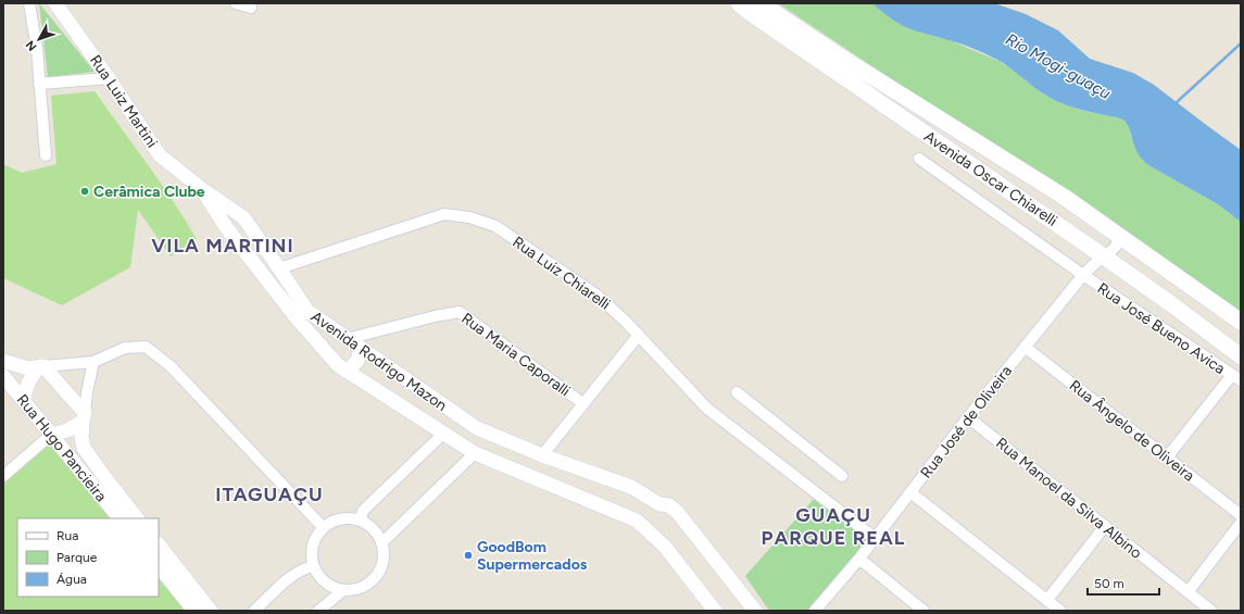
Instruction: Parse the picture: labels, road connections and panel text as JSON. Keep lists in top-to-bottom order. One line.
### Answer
{"streets":{"main road":["Avenida Oscar Chiarelli"],"street":["Rua Luiz Martini","Rua Luiz Chiarelli","Rua José Bueno Avica","Rua Maria Caporalli","Avenida Rodrigo Mazon","Rua José de Oliveira","Rua Ângelo de Oliveira","Rua Hugo Pancieira","Rua Manoel da Silva Albino"]},"crossings":[["Rua Luiz Martini","Avenida Rodrigo Mazon"],["Avenida Oscar Chiarelli","Rua José de Oliveira"],["Rua Luiz Chiarelli","Avenida Rodrigo Mazon"],["Rua Luiz Chiarelli","Rua José de Oliveira"],["Rua José Bueno Avica","Rua José de Oliveira"],["Rua Maria Caporalli","Avenida Rodrigo Mazon"],["Rua José de Oliveira","Rua Ângelo de Oliveira"],["Rua José de Oliveira","Rua Manoel da Silva Albino"]],"districts":["VILA MARTINI","ITAGUAÇU","GUAÇU PARQUE REAL"],"water":["Rio Mogi-guaçu"],"places":["Cerâmica Clube","GoodBom Supermercados"],"legend":["Rua","Parque","Água"],"scale_bar":"50 m","north":"bottom left"}
